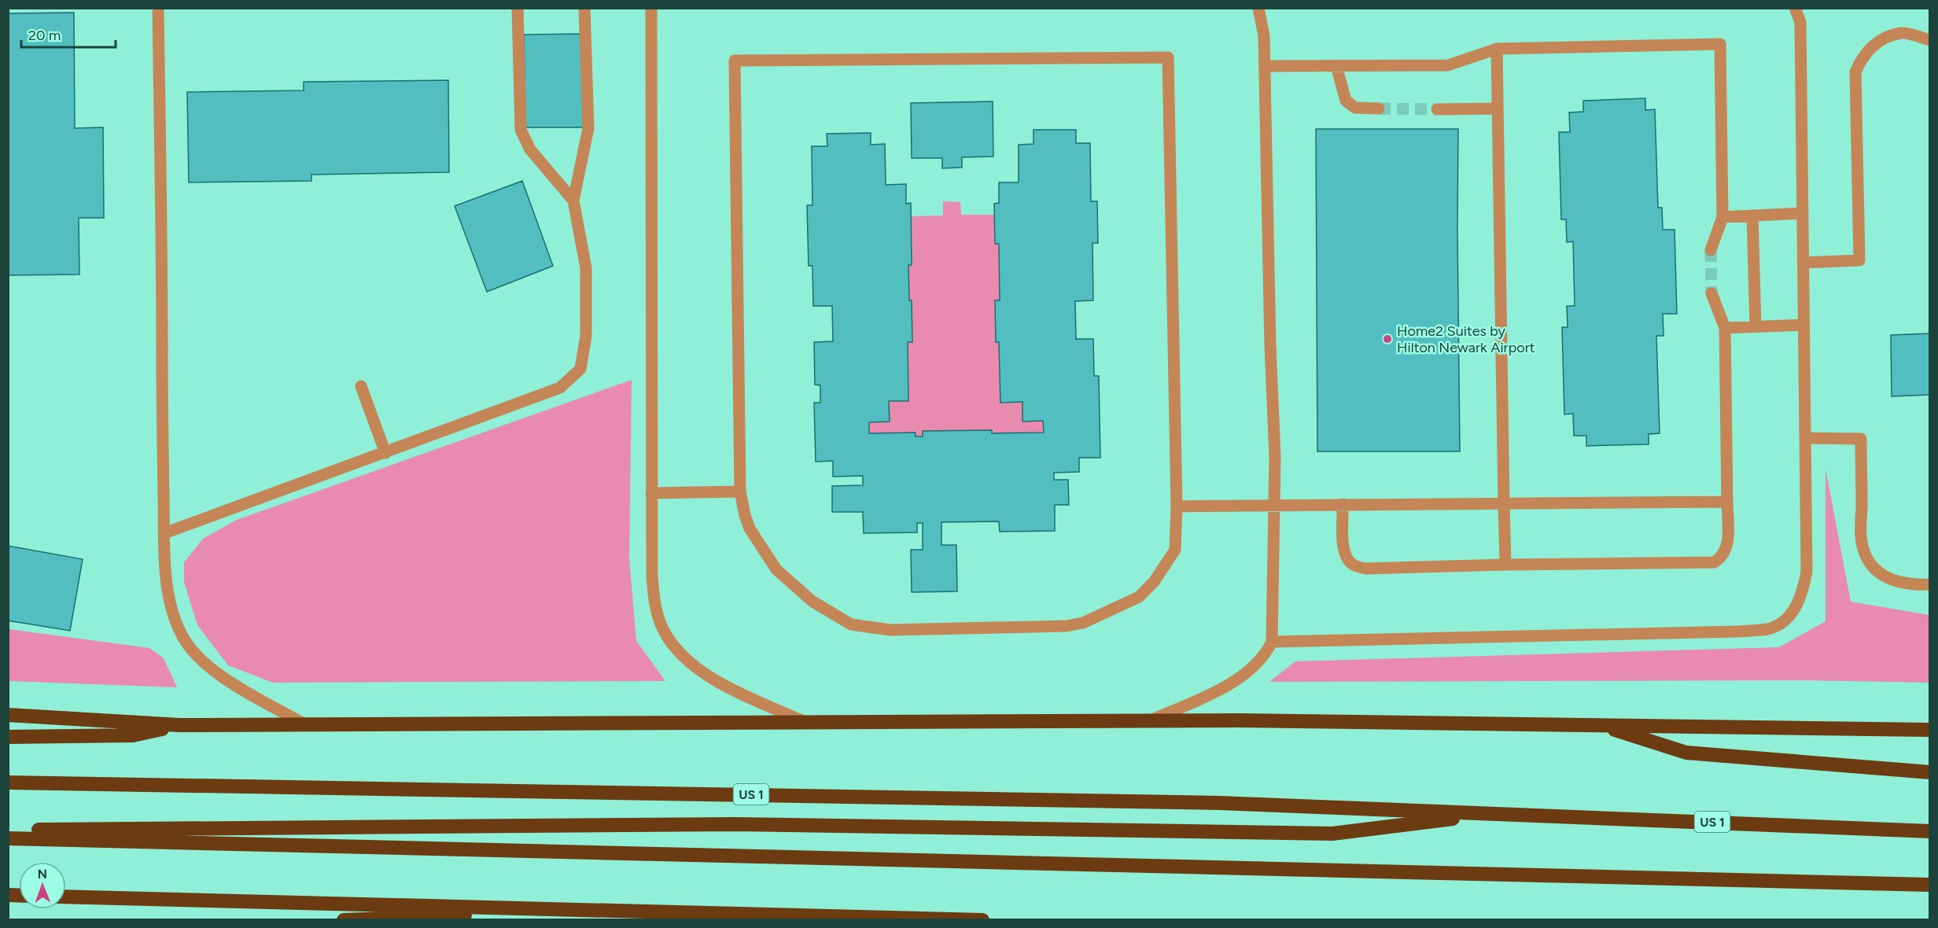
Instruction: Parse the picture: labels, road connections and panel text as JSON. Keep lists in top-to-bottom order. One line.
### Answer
{"streets":{"highway":["US 1"]},"places":["Home2 Suites by Hilton Newark Airport"],"scale_bar":"20 m","north":"top"}
